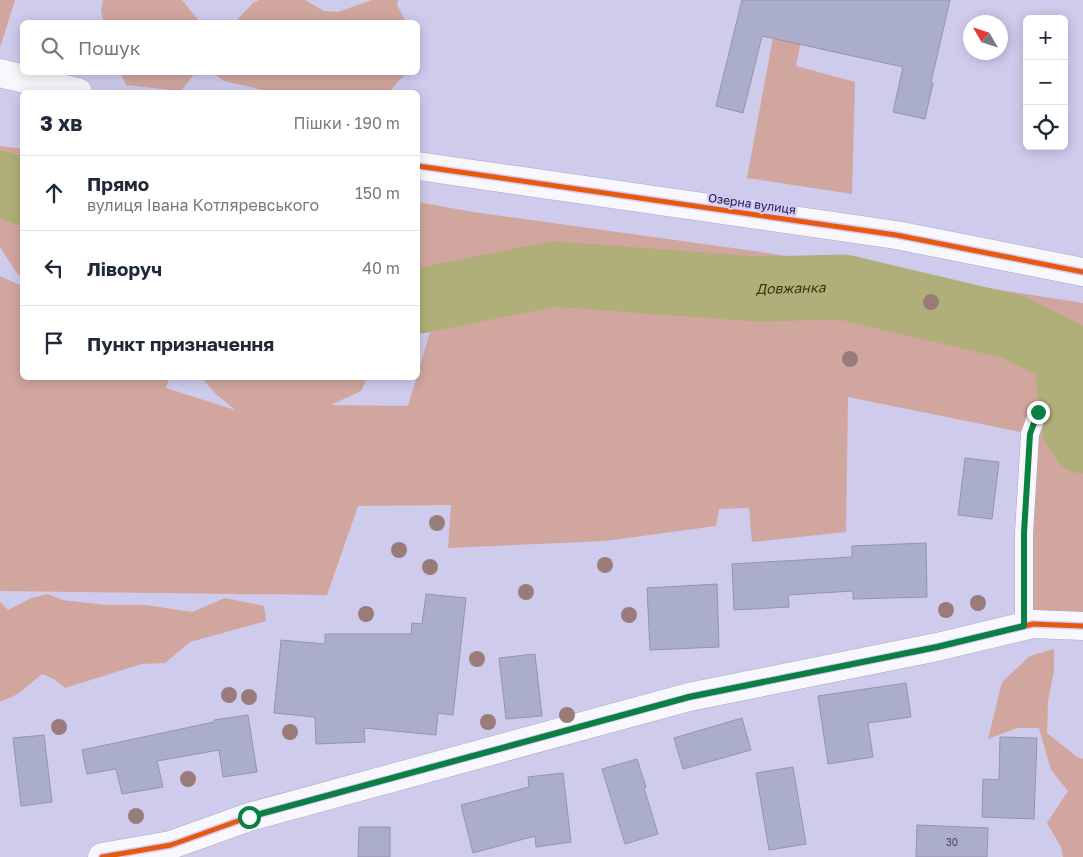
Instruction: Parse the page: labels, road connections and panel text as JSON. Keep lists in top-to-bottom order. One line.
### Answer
{"streets":{"street":["Озерна вулиця"]},"water":["Довжанка"],"house_numbers":["30"],"north":"top left","page":{"map_buttons":["+","−"],"search":"Пошук","heading":["3 хв","Пішки · 190 m"],"list":[["Прямо","вулиця Івана Котляревського","150 m"],["Ліворуч","40 m"],"Пункт призначення"]}}
